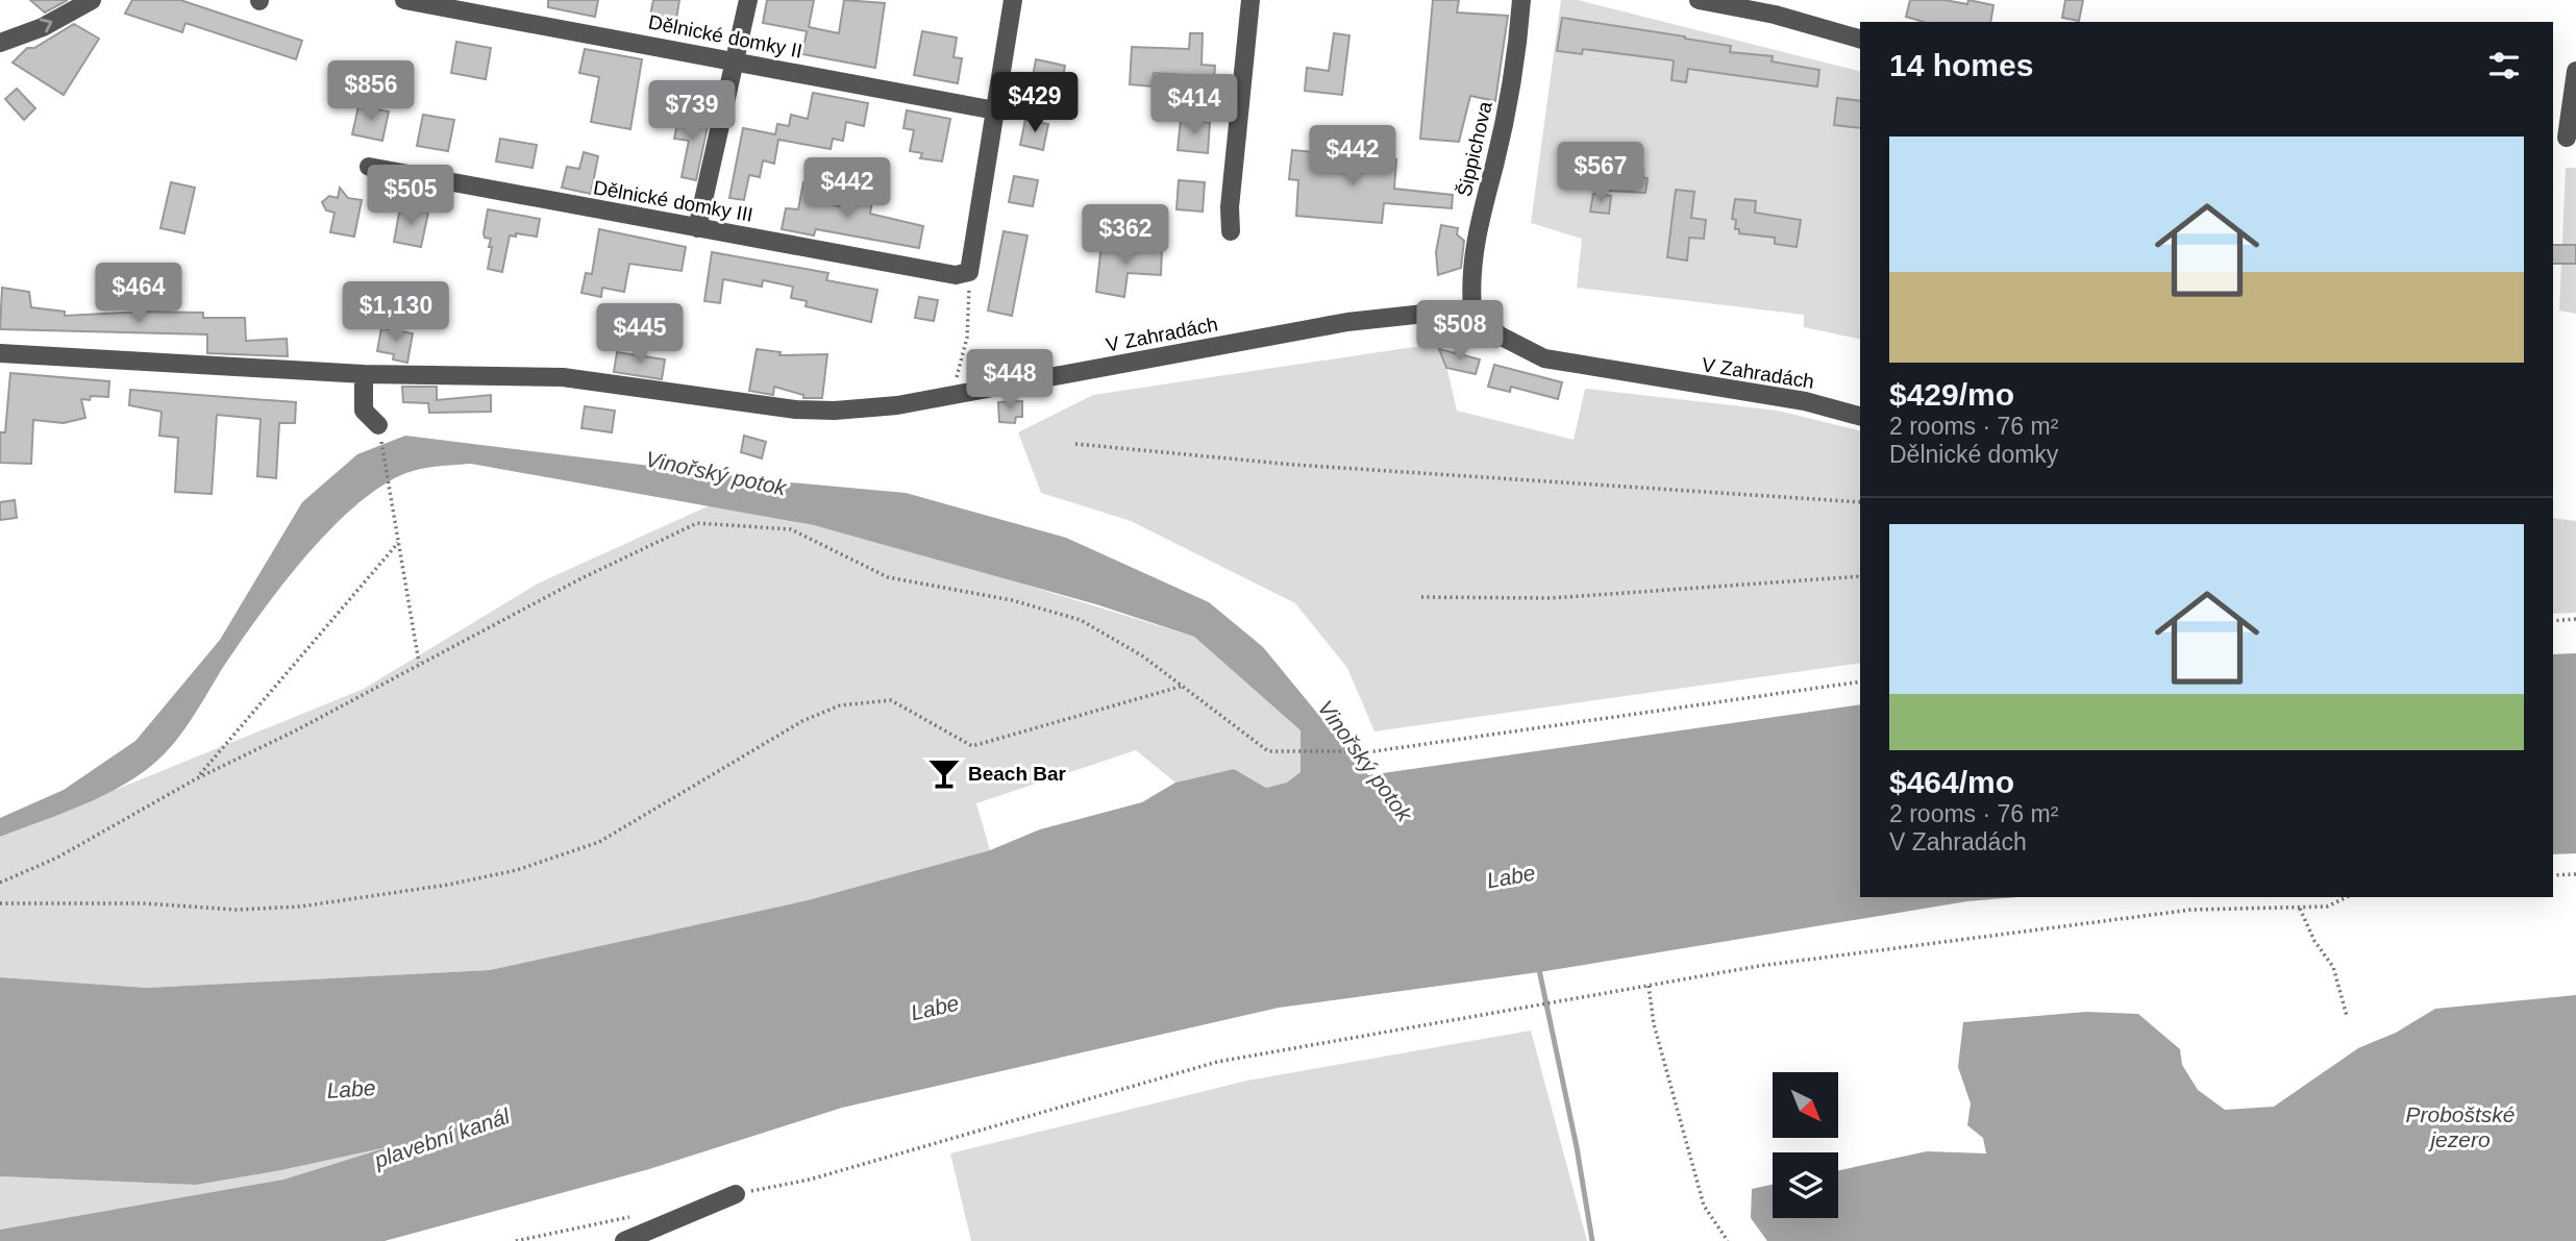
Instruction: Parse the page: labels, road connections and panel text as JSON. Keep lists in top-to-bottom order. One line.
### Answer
{"streets":{"street":["Dělnické domky II","Šippichova","Dělnické domky III","V Zahradách"]},"crossings":[["Dělnické domky II","Dělnické domky III"],["Šippichova","V Zahradách"]],"water":["Vinořský potok","Labe","Proboštské jezero","plavební kanál"],"places":{"bar":["Beach Bar"]},"north":"bottom right","page":{"heading":"14 homes","price":["$856","$429","$414","$739","$442","$567","$442","$505","$362","$464","$1,130","$508","$445","$448"],"list":[{"name":"$429/mo","note":"2 rooms · 76 m² · Dělnické domky"},{"name":"$464/mo","note":"2 rooms · 76 m² · V Zahradách"}]}}
